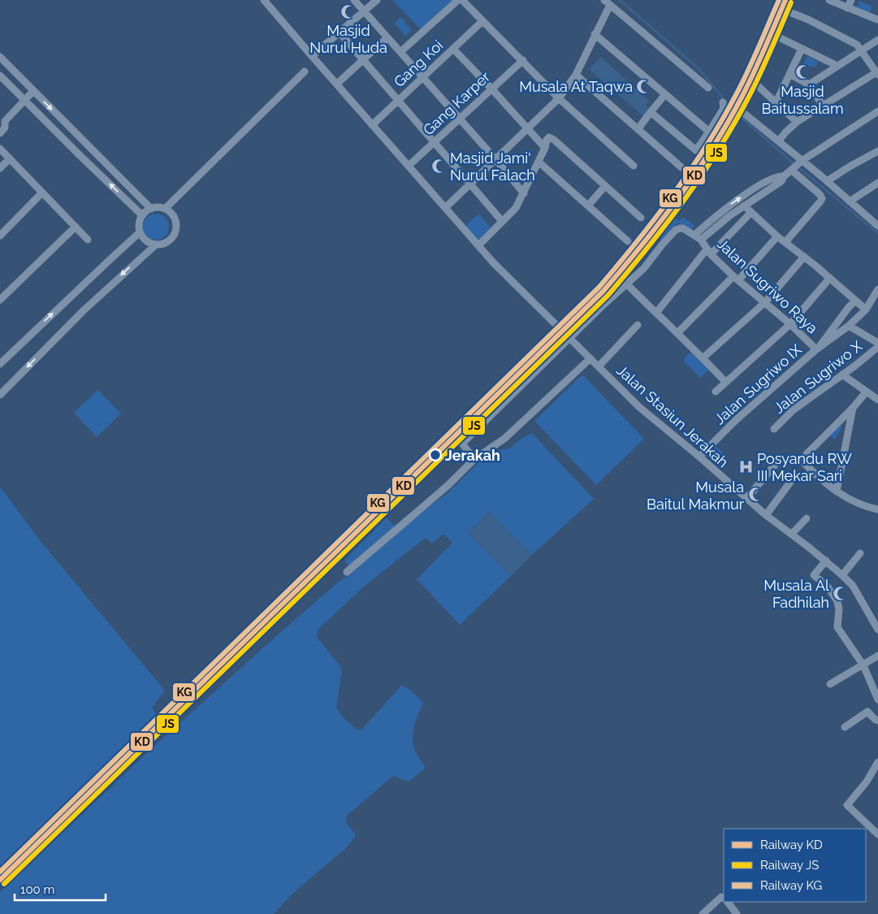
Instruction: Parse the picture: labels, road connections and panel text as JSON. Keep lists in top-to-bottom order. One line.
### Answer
{"streets":{"street":["Gang Koi","Gang Karper","Jalan Sugriwo Raya","Jalan Sugriwo X","Jalan Sugriwo IX","Jalan Stasiun Jerakah"]},"crossings":[["Gang Koi","Jalan Stasiun Jerakah"],["Gang Karper","Jalan Stasiun Jerakah"],["Jalan Sugriwo Raya","Jalan Sugriwo IX"],["Jalan Sugriwo IX","Jalan Stasiun Jerakah"]],"places":{"mosque":["Masjid Nurul Huda","Masjid Baitussalam","Musala At Taqwa","Masjid Jami' Nurul Falach","Musala Baitul Makmur","Musala Al Fadhilah"],"other":["Jerakah"],"hospital":["Posyandu RW III Mekar Sari"]},"lines":["rail line KD","rail line KG","rail line JS"],"legend":["Railway KD","Railway JS","Railway KG"],"scale_bar":"100 m"}
